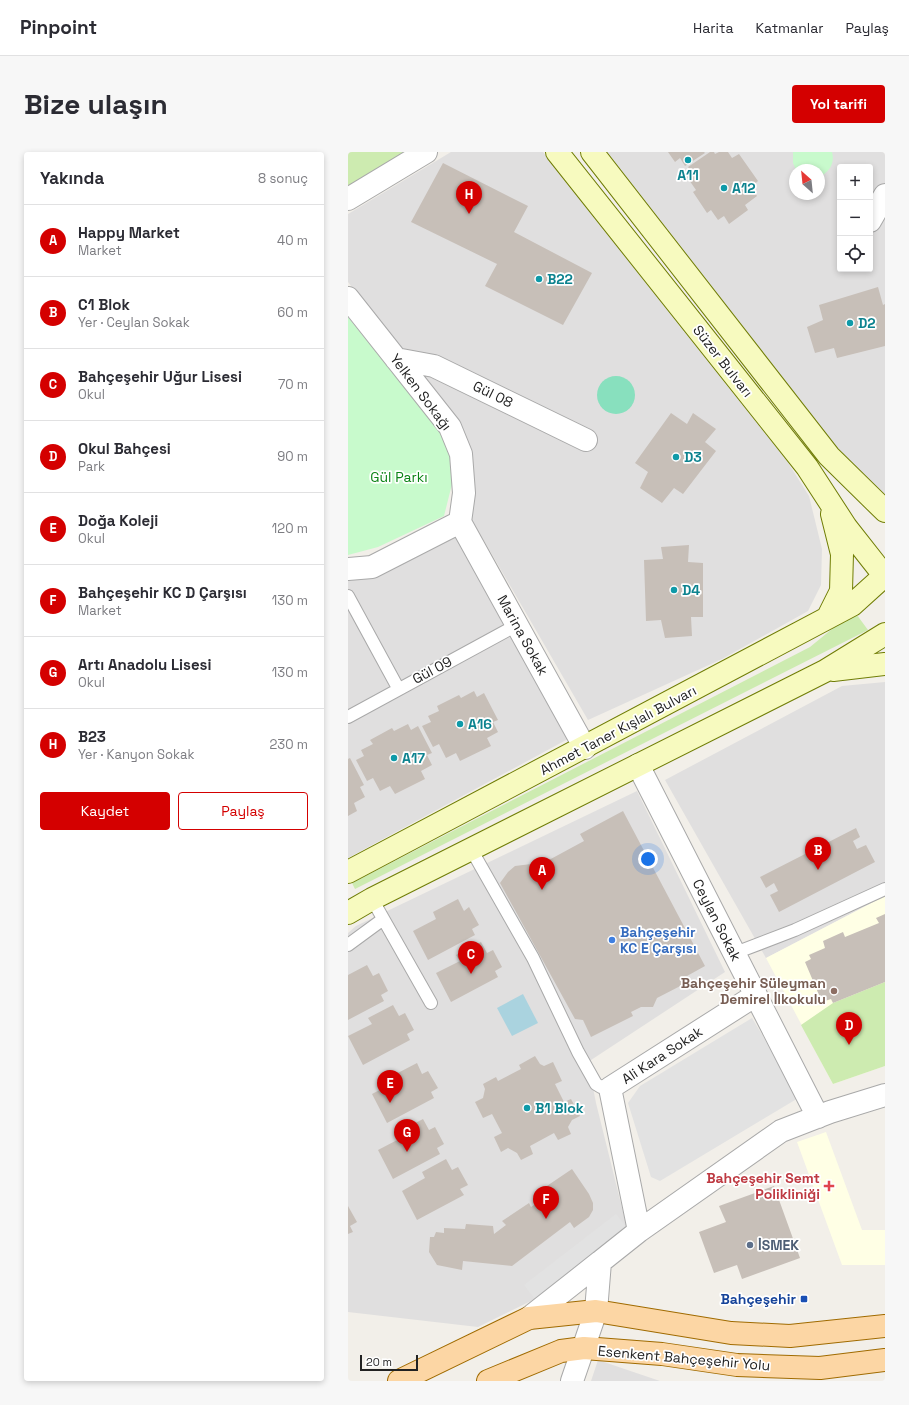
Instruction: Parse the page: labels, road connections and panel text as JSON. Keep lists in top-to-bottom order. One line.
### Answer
{"streets":{"main road":["Süzer Bulvarı","Ahmet Taner Kışlalı Bulvarı","Esenkent Bahçeşehir Yolu"],"street":["Yelken Sokağı","Gül 08","Marina Sokak","Ceylan Sokak","Ali Kara Sokak"],"lane":["Gül 09"]},"crossings":[["Süzer Bulvarı","Ahmet Taner Kışlalı Bulvarı"],["Yelken Sokağı","Gül 08"],["Yelken Sokağı","Marina Sokak"],["Marina Sokak","Gül 09"],["Marina Sokak","Ahmet Taner Kışlalı Bulvarı"],["Ceylan Sokak","Ali Kara Sokak"]],"parks":["Gül Parkı"],"places":{"other":["A11","A12","B22","D2","D3","D4","A16","A17","Bahçeşehir KC E Çarşısı","Bahçeşehir Süleyman Demirel İlkokulu","B1 Blok","İSMEK"],"health":["Bahçeşehir Semt Polikliniği"],"transit":["Bahçeşehir"]},"scale_bar":"20 m","north":"top left","page":{"header":"Pinpoint","nav":["Harita","Katmanlar","Paylaş"],"buttons":["Yol tarifi",["Kaydet","Paylaş"]],"title":"Bize ulaşın","heading":["Yakında","8 sonuç"],"map_buttons":["+","−"],"pins":["H","B","A","C","D","E","G","F"],"list":[{"mark":"A","name":"Happy Market","note":"Market","value":"40 m"},{"mark":"B","name":"C1 Blok","note":"Yer · Ceylan Sokak","value":"60 m"},{"mark":"C","name":"Bahçeşehir Uğur Lisesi","note":"Okul","value":"70 m"},{"mark":"D","name":"Okul Bahçesi","note":"Park","value":"90 m"},{"mark":"E","name":"Doğa Koleji","note":"Okul","value":"120 m"},{"mark":"F","name":"Bahçeşehir KC D Çarşısı","note":"Market","value":"130 m"},{"mark":"G","name":"Artı Anadolu Lisesi","note":"Okul","value":"130 m"},{"mark":"H","name":"B23","note":"Yer · Kanyon Sokak","value":"230 m"}],"scale":"20 m"}}
